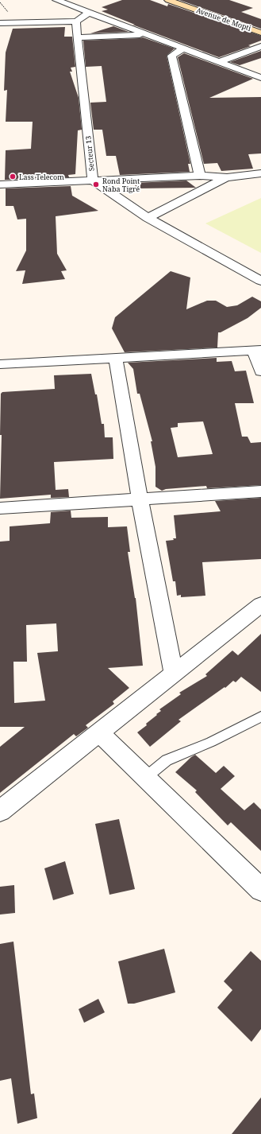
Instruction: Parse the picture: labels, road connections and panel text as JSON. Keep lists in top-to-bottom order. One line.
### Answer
{"streets":{"street":["Avenue de Mopti","Secteur 13"]},"places":["Lass Telecom","Rond Point Naba Tigré"]}
